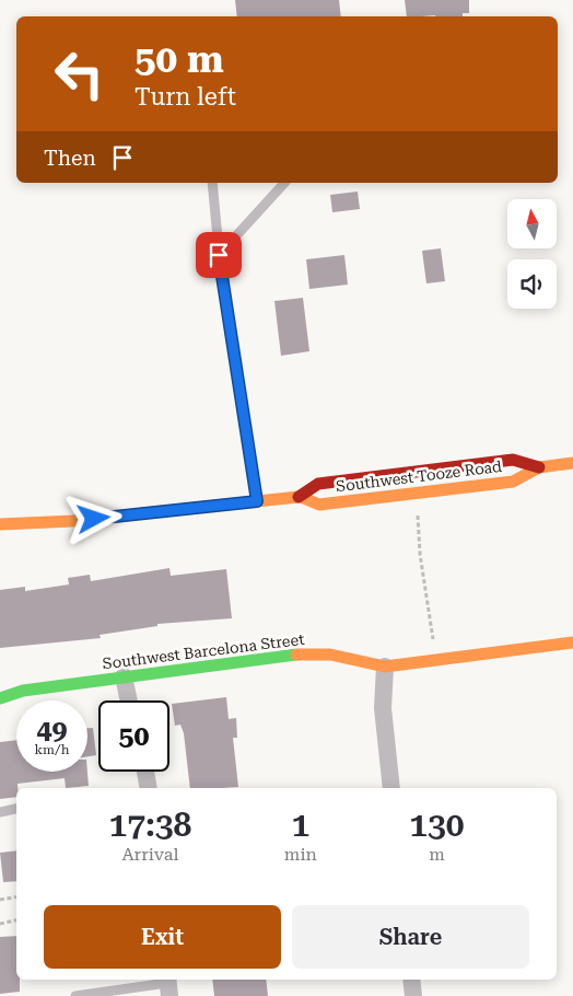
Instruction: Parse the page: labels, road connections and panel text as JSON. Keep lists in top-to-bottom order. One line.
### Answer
{"streets":{"main road":["Southwest Tooze Road","Southwest Barcelona Street"]},"north":"top","page":{"turn":["50 m","Turn left"],"then":"Then","speed":"49 km/h","limit":"50","eta":["17:38","Arrival","1","min","130","m"],"buttons":["Exit","Share"]}}
